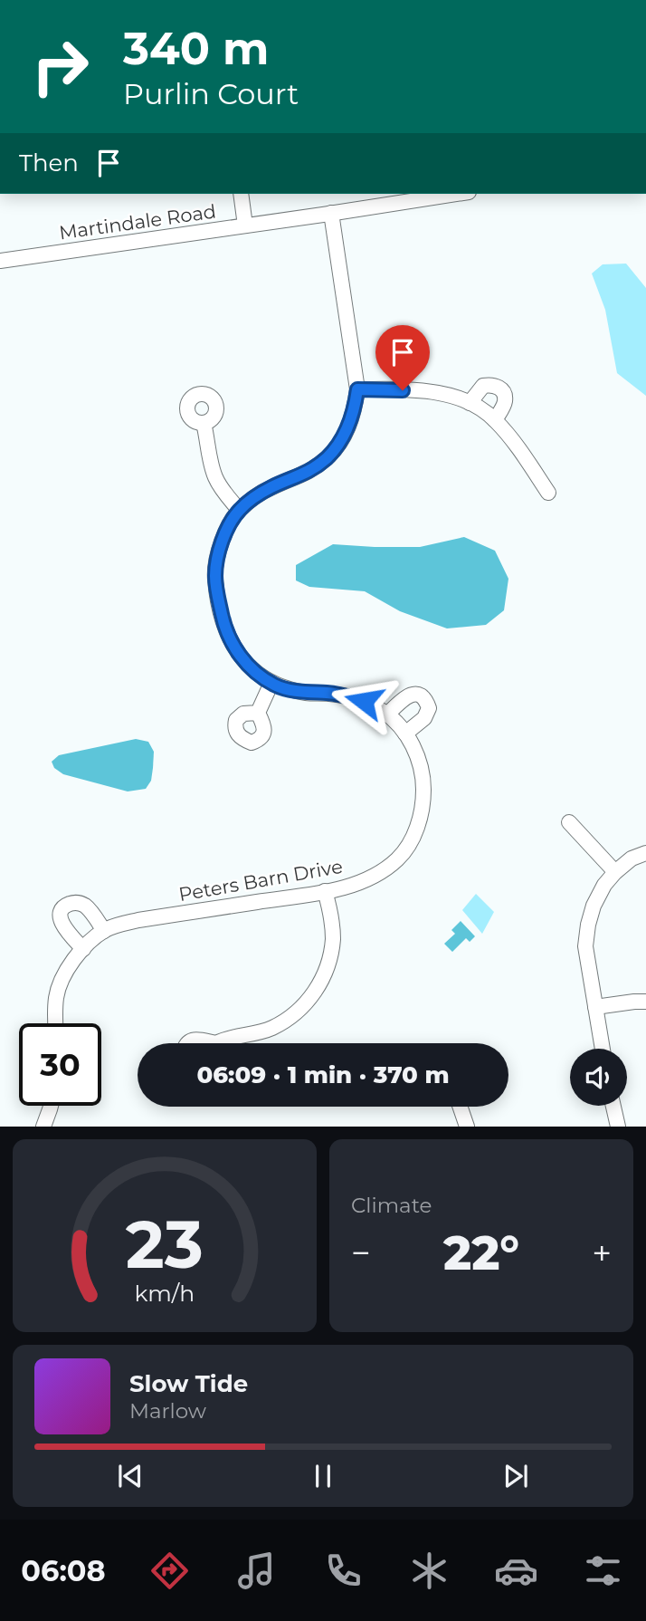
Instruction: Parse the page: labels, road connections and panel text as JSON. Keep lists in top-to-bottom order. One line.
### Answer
{"streets":{"street":["Martindale Road","Peters Barn Drive"]},"crossings":[["Martindale Road","Peters Barn Drive"]],"page":{"turn":["340 m","Purlin Court"],"then":"Then","limit":"30","trip":"06:09 · 1 min · 370 m","tile":"Climate","heat":["−","22°","+"],"song":["Slow Tide","Marlow"],"tabs":"06:08","gauge":["23","km/h"]}}
